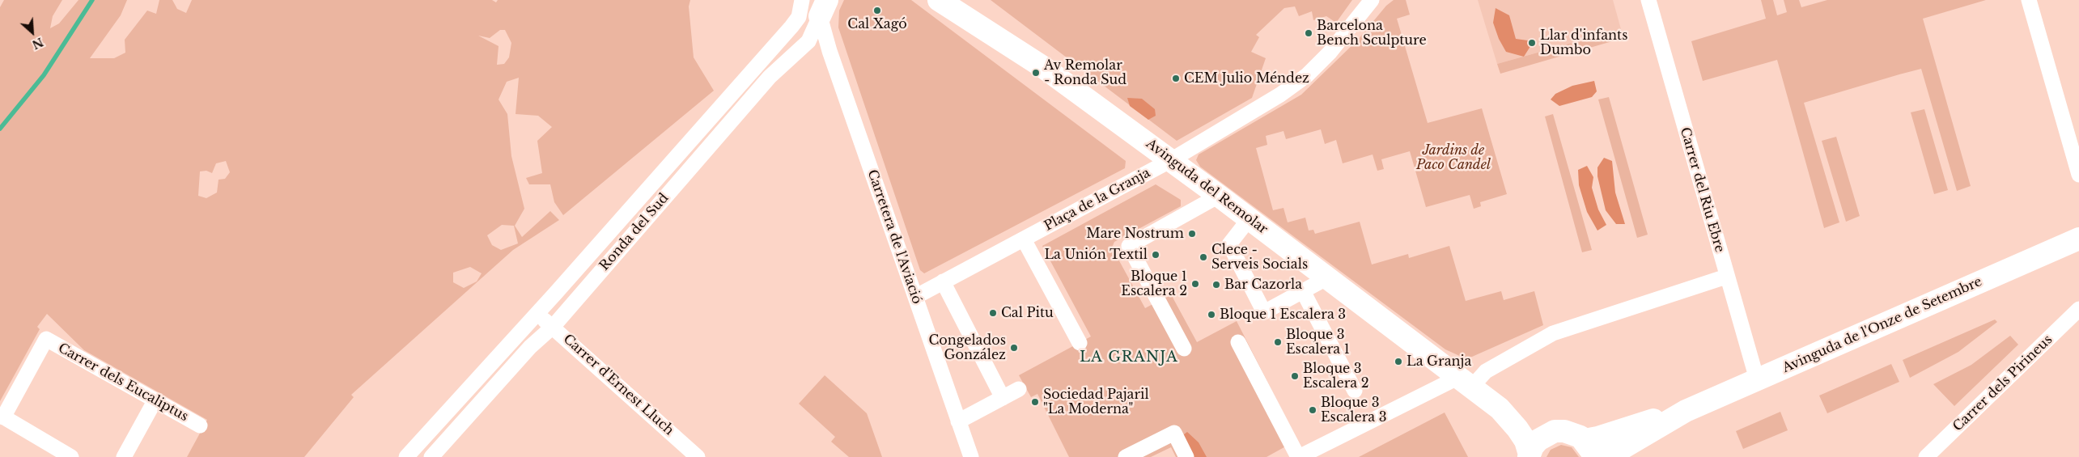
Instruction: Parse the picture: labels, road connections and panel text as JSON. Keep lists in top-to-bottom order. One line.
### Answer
{"streets":{"street":["Avinguda del Remolar","Carrer del Riu Ebre","Plaça de la Granja","Ronda del Sud","Carretera de l'Aviació","Avinguda de l'Onze de Setembre","Carrer dels Eucaliptus","Carrer dels Pirineus","Carrer d'Ernest Lluch"]},"crossings":[["Avinguda del Remolar","Plaça de la Granja"],["Avinguda del Remolar","Avinguda de l'Onze de Setembre"],["Carrer del Riu Ebre","Avinguda de l'Onze de Setembre"],["Plaça de la Granja","Carretera de l'Aviació"],["Ronda del Sud","Carretera de l'Aviació"],["Ronda del Sud","Carrer d'Ernest Lluch"]],"districts":["LA GRANJA"],"parks":["Jardins de Paco Candel"],"places":["Cal Xagó","Barcelona Bench Sculpture","Llar d'infants Dumbo","Av Remolar - Ronda Sud","CEM Julio Méndez","Mare Nostrum","La Unión Textil","Clece - Serveis Socials","Bloque 1 Escalera 2","Bar Cazorla","Cal Pitu","Bloque 1 Escalera 3","Bloque 3 Escalera 1","Congelados González","La Granja","Bloque 3 Escalera 2","Sociedad Pajaril \"La Moderna\"","Bloque 3 Escalera 3"],"north":"bottom right"}
